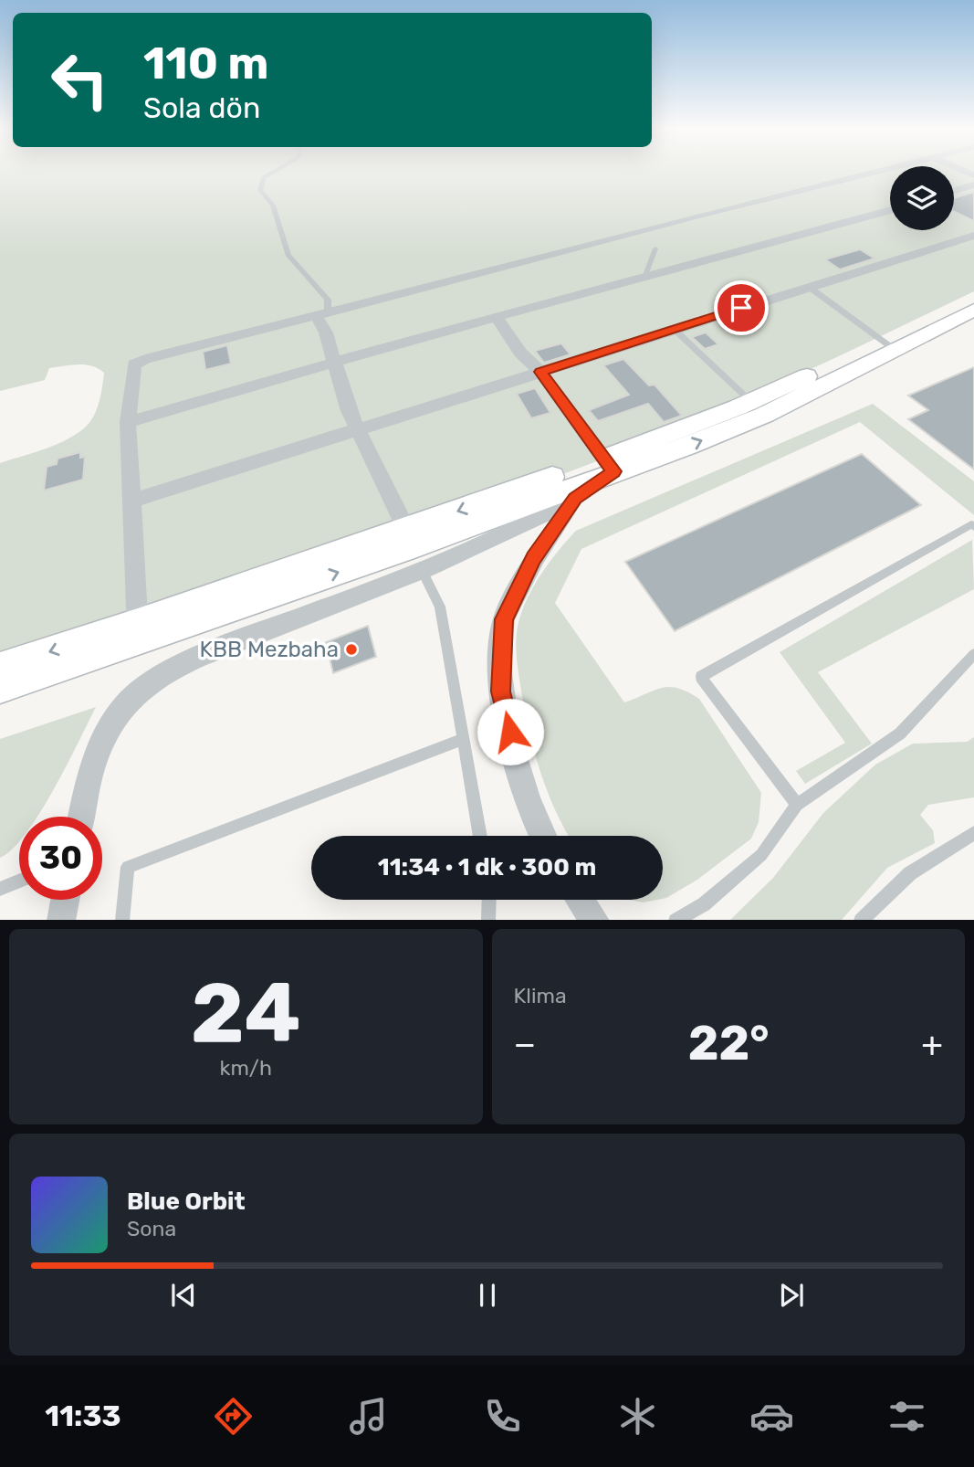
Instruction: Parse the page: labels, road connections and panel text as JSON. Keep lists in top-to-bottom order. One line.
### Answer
{"places":["KBB Mezbaha"],"page":{"turn":["110 m","Sola dön"],"limit":"30","trip":"11:34 · 1 dk · 300 m","tile":[["24","km/h"],"Klima"],"heat":["−","22°","+"],"song":["Blue Orbit","Sona"],"tabs":"11:33"}}
